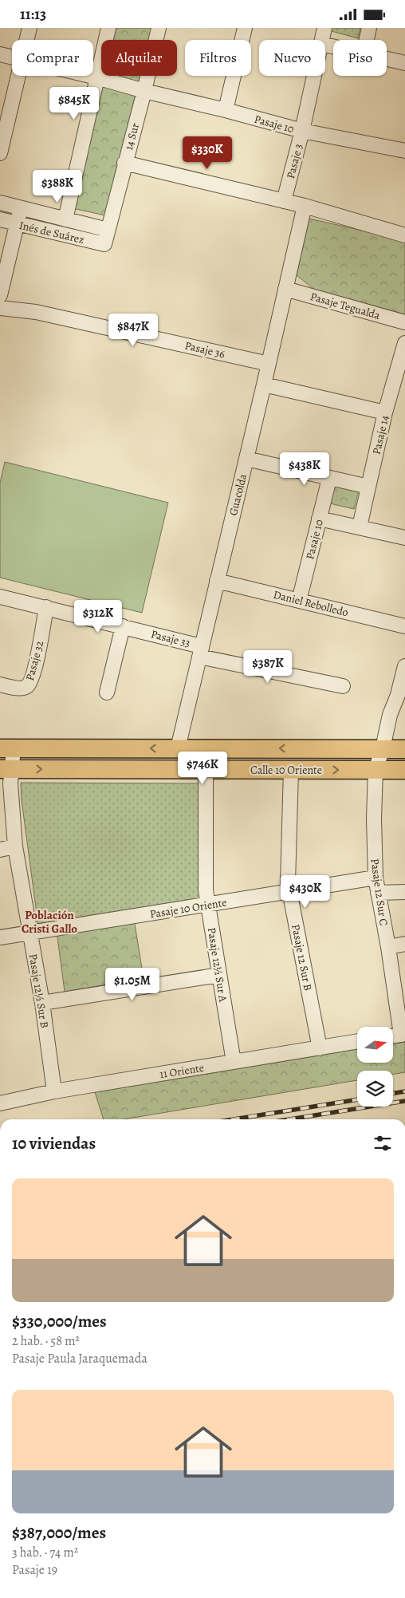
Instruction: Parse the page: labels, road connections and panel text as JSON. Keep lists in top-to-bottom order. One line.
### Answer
{"streets":{"main road":["Calle 10 Oriente"],"street":["Pasaje 10","14 Sur","Pasaje 3","Inés de Suárez","Pasaje Tegualda","Pasaje 36","Pasaje 14","Guacolda","Daniel Rebolledo","Pasaje 33","Pasaje 32","Pasaje 12 Sur C","Pasaje 10 Oriente","Pasaje 12 Sur B","Pasaje 12½ Sur A","Pasaje 12½ Sur B","11 Oriente"]},"crossings":[["Pasaje 10","14 Sur"],["Pasaje 10","Pasaje 3"],["Pasaje 10","Daniel Rebolledo"],["14 Sur","Inés de Suárez"],["Pasaje Tegualda","Guacolda"],["Pasaje 36","Guacolda"],["Guacolda","Daniel Rebolledo"],["Guacolda","Pasaje 33"],["Guacolda","Calle 10 Oriente"],["Pasaje 33","Pasaje 32"],["Calle 10 Oriente","Pasaje 12 Sur C"],["Calle 10 Oriente","Pasaje 12 Sur B"],["Calle 10 Oriente","Pasaje 12½ Sur A"],["Calle 10 Oriente","Pasaje 12½ Sur B"],["Pasaje 12 Sur C","Pasaje 10 Oriente"],["Pasaje 10 Oriente","Pasaje 12 Sur B"],["Pasaje 10 Oriente","Pasaje 12½ Sur A"],["Pasaje 10 Oriente","Pasaje 12½ Sur B"],["Pasaje 12 Sur B","11 Oriente"],["Pasaje 12½ Sur A","11 Oriente"],["Pasaje 12½ Sur B","11 Oriente"]],"districts":["Población Cristi Gallo"],"north":"right","page":{"status":"11:13","chip":["Comprar","Alquilar","Filtros","Nuevo","Piso"],"price":["$845K","$330K","$388K","$847K","$438K","$312K","$387K","$746K","$430K","$1.05M"],"heading":"10 viviendas","list":[{"name":"$330,000/mes","note":"2 hab. · 58 m² · Pasaje Paula Jaraquemada"},{"name":"$387,000/mes","note":"3 hab. · 74 m² · Pasaje 19"}]}}
